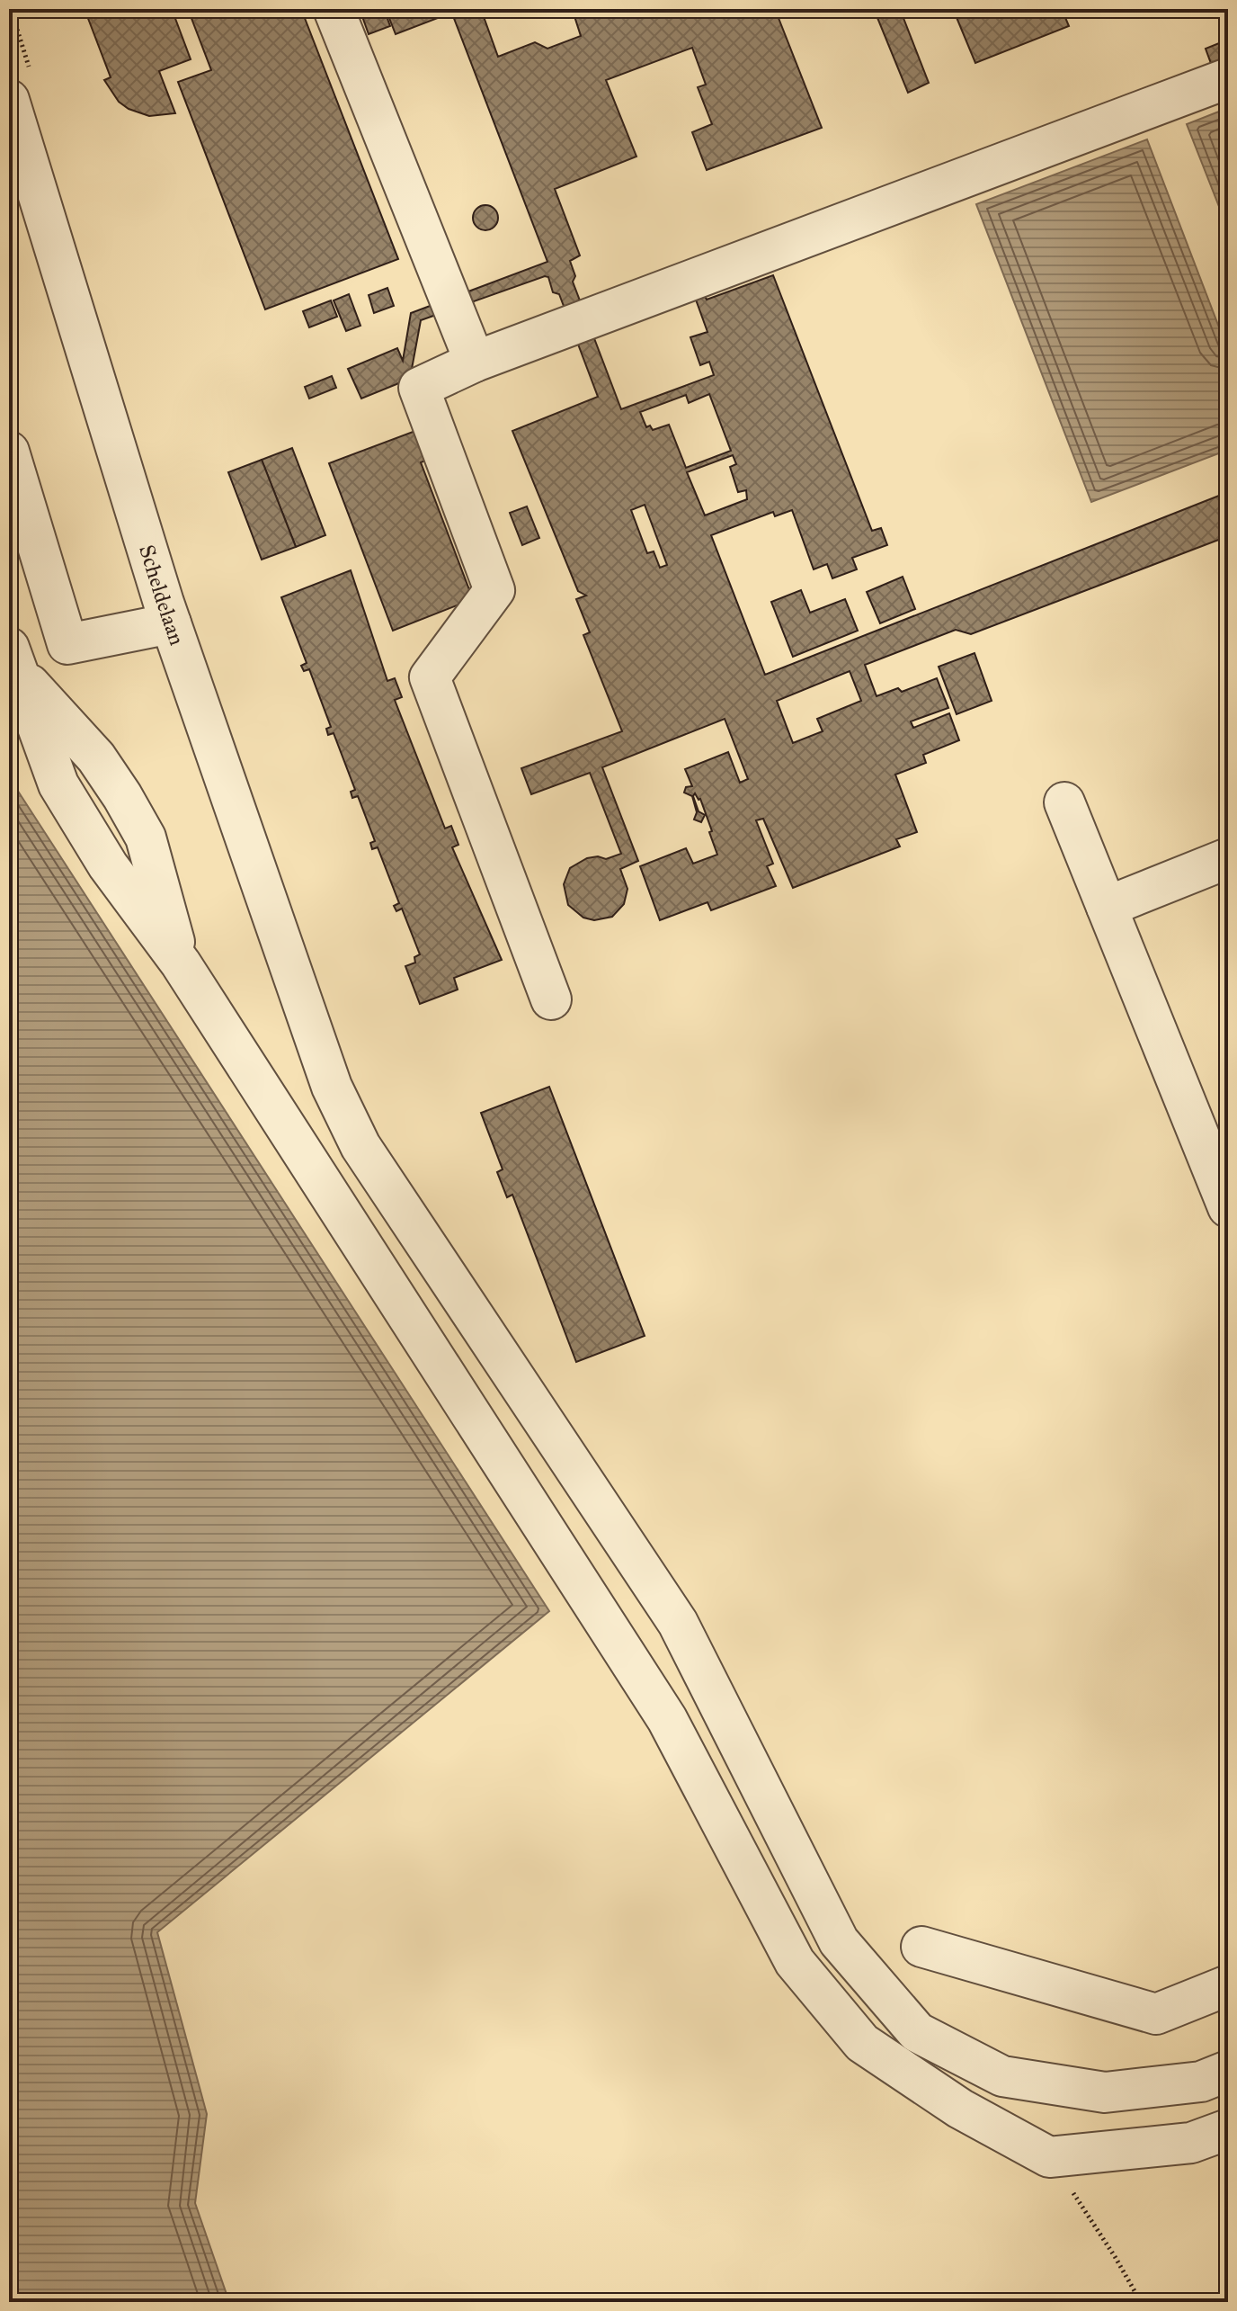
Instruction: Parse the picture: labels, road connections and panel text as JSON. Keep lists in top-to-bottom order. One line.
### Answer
{"streets":{"lane":["Scheldelaan"]}}
